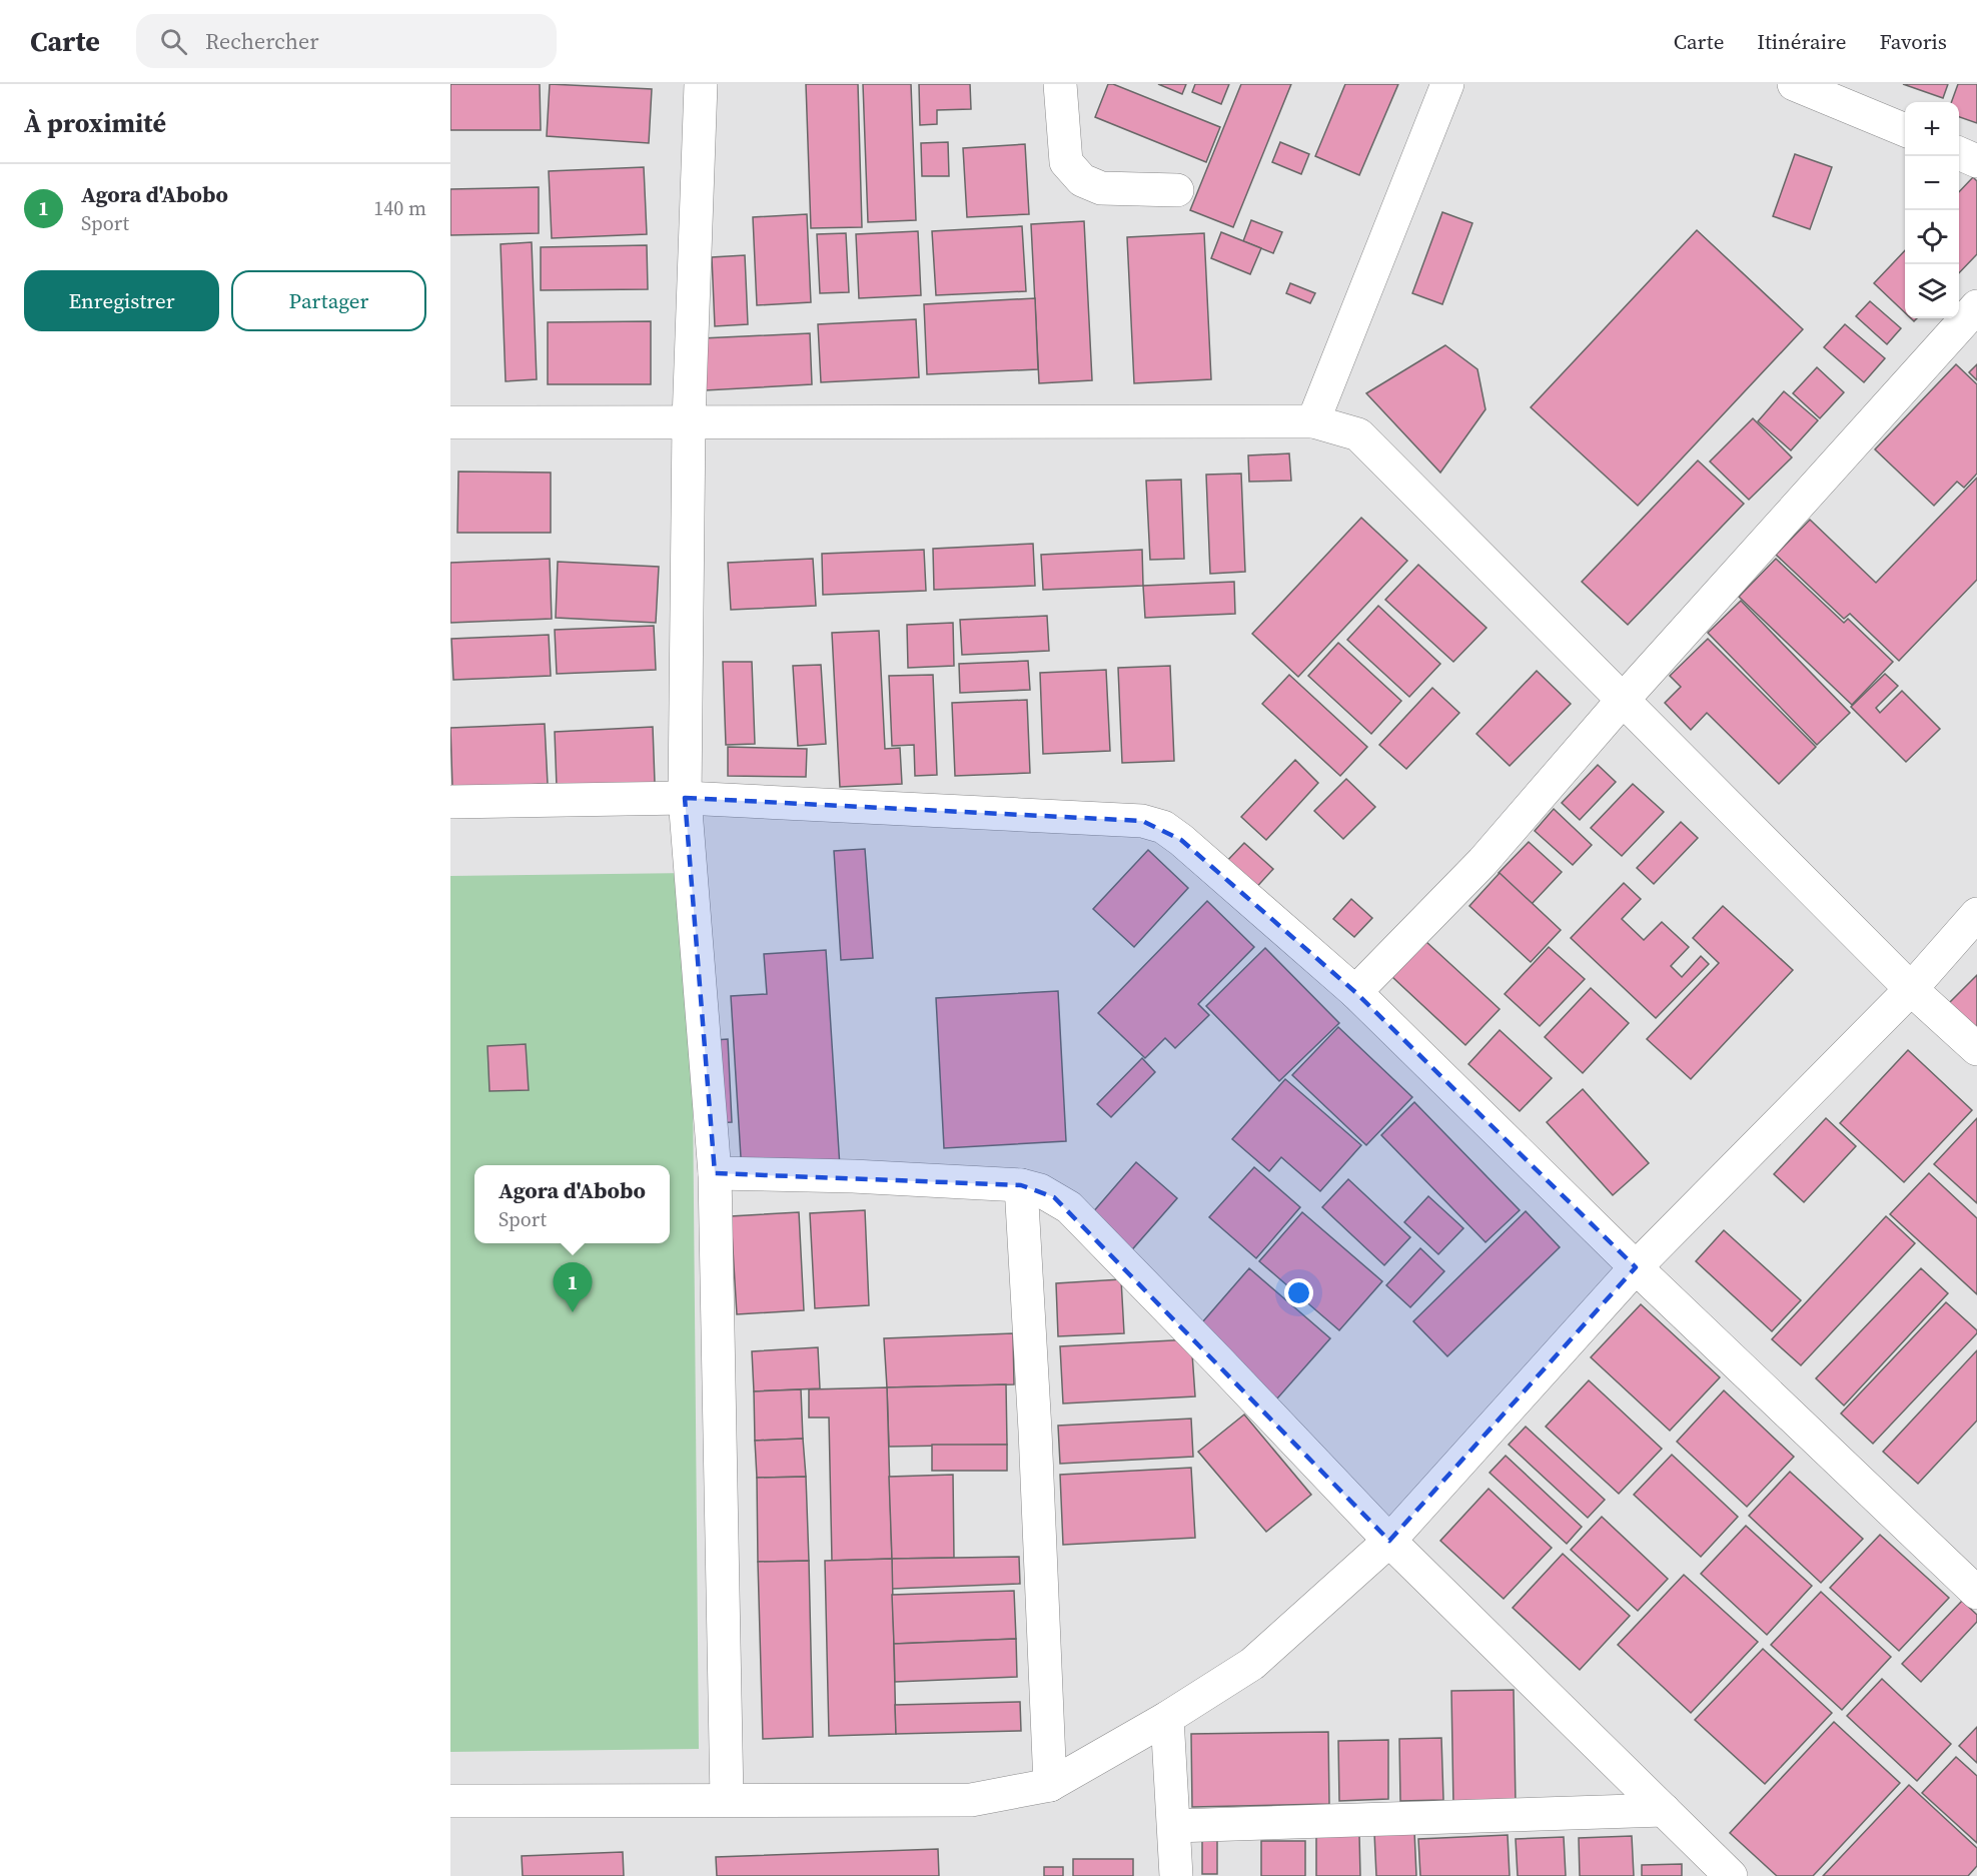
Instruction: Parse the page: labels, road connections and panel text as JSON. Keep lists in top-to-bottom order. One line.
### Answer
{"page":{"header":"Carte","search":"Rechercher","nav":["Carte","Itinéraire","Favoris"],"heading":"À proximité","map_buttons":["+","−"],"list":[{"mark":"1","name":"Agora d'Abobo","note":"Sport","value":"140 m"}],"buttons":["Enregistrer","Partager"],"popup":["Agora d'Abobo","Sport"],"pins":"1"}}
